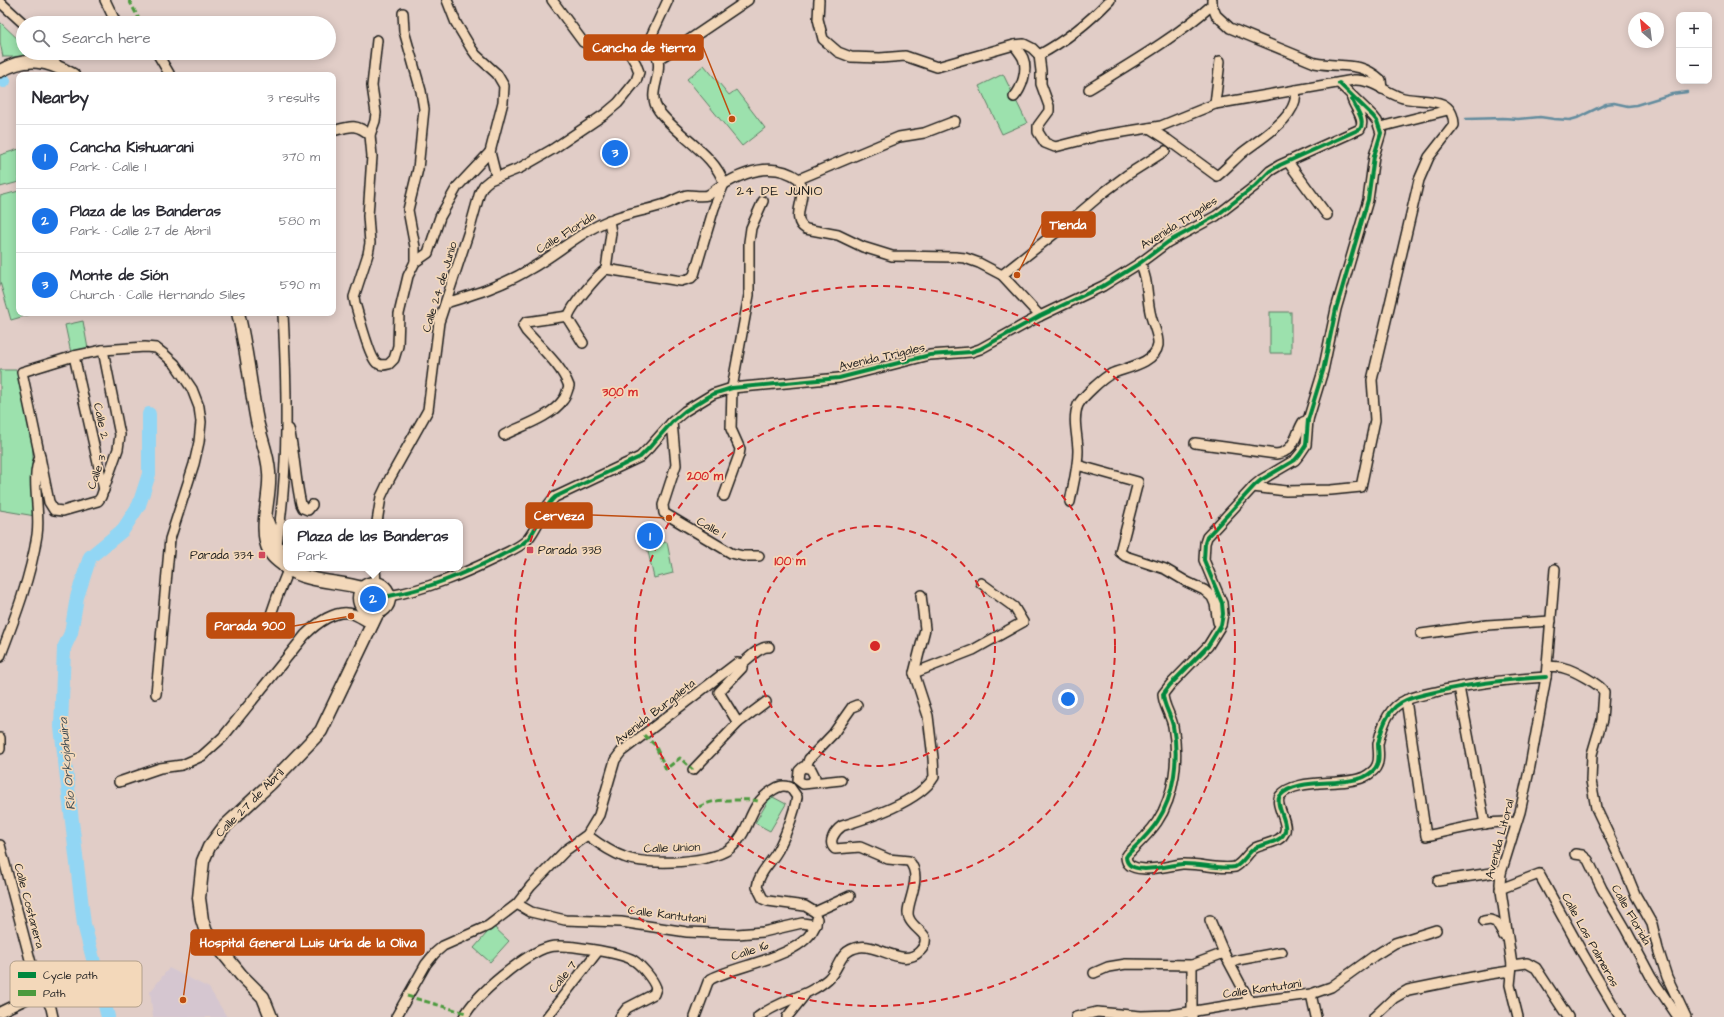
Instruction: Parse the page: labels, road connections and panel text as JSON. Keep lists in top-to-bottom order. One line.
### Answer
{"streets":{"main road":["Calle 27 de Abril"],"street":["Avenida Trigales","Calle Florida","Calle 24 de Junio","Calle 2","Calle 3","Calle 1","Avenida Burgaleta","Avenida Litoral","Calle Union","Calle Costanera","Calle Kantutani","Calle Las Palmeras","Calle 16","Calle 7"]},"crossings":[["Avenida Trigales","Calle 1"],["Avenida Trigales","Calle 27 de Abril"],["Calle Florida","Calle 24 de Junio"],["Calle 2","Calle 3"],["Avenida Burgaleta","Calle Union"],["Avenida Burgaleta","Calle Kantutani"],["Avenida Litoral","Calle Las Palmeras"],["Calle Kantutani","Calle 16"]],"districts":["24 DE JUNIO"],"water":["Río Orkojahuira"],"places":{"other":["Cancha de tierra","Tienda","Cerveza","Parada 900","Hospital General Luis Uría de la Oliva"],"transit":["Parada 338","Parada 334"]},"legend":["Cycle path","Path"],"north":"top left","page":{"map_buttons":["+","−"],"search":"Search here","heading":["Nearby","3 results"],"list":[{"mark":"1","name":"Cancha Kishuarani","note":"Park · Calle 1","value":"370 m"},{"mark":"2","name":"Plaza de las Banderas","note":"Park · Calle 27 de Abril","value":"580 m"},{"mark":"3","name":"Monte de Sión","note":"Church · Calle Hernando Siles","value":"590 m"}],"pins":["3","1","2"],"popup":["Plaza de las Banderas","Park"]},"rings":["300 m","200 m","100 m"]}
